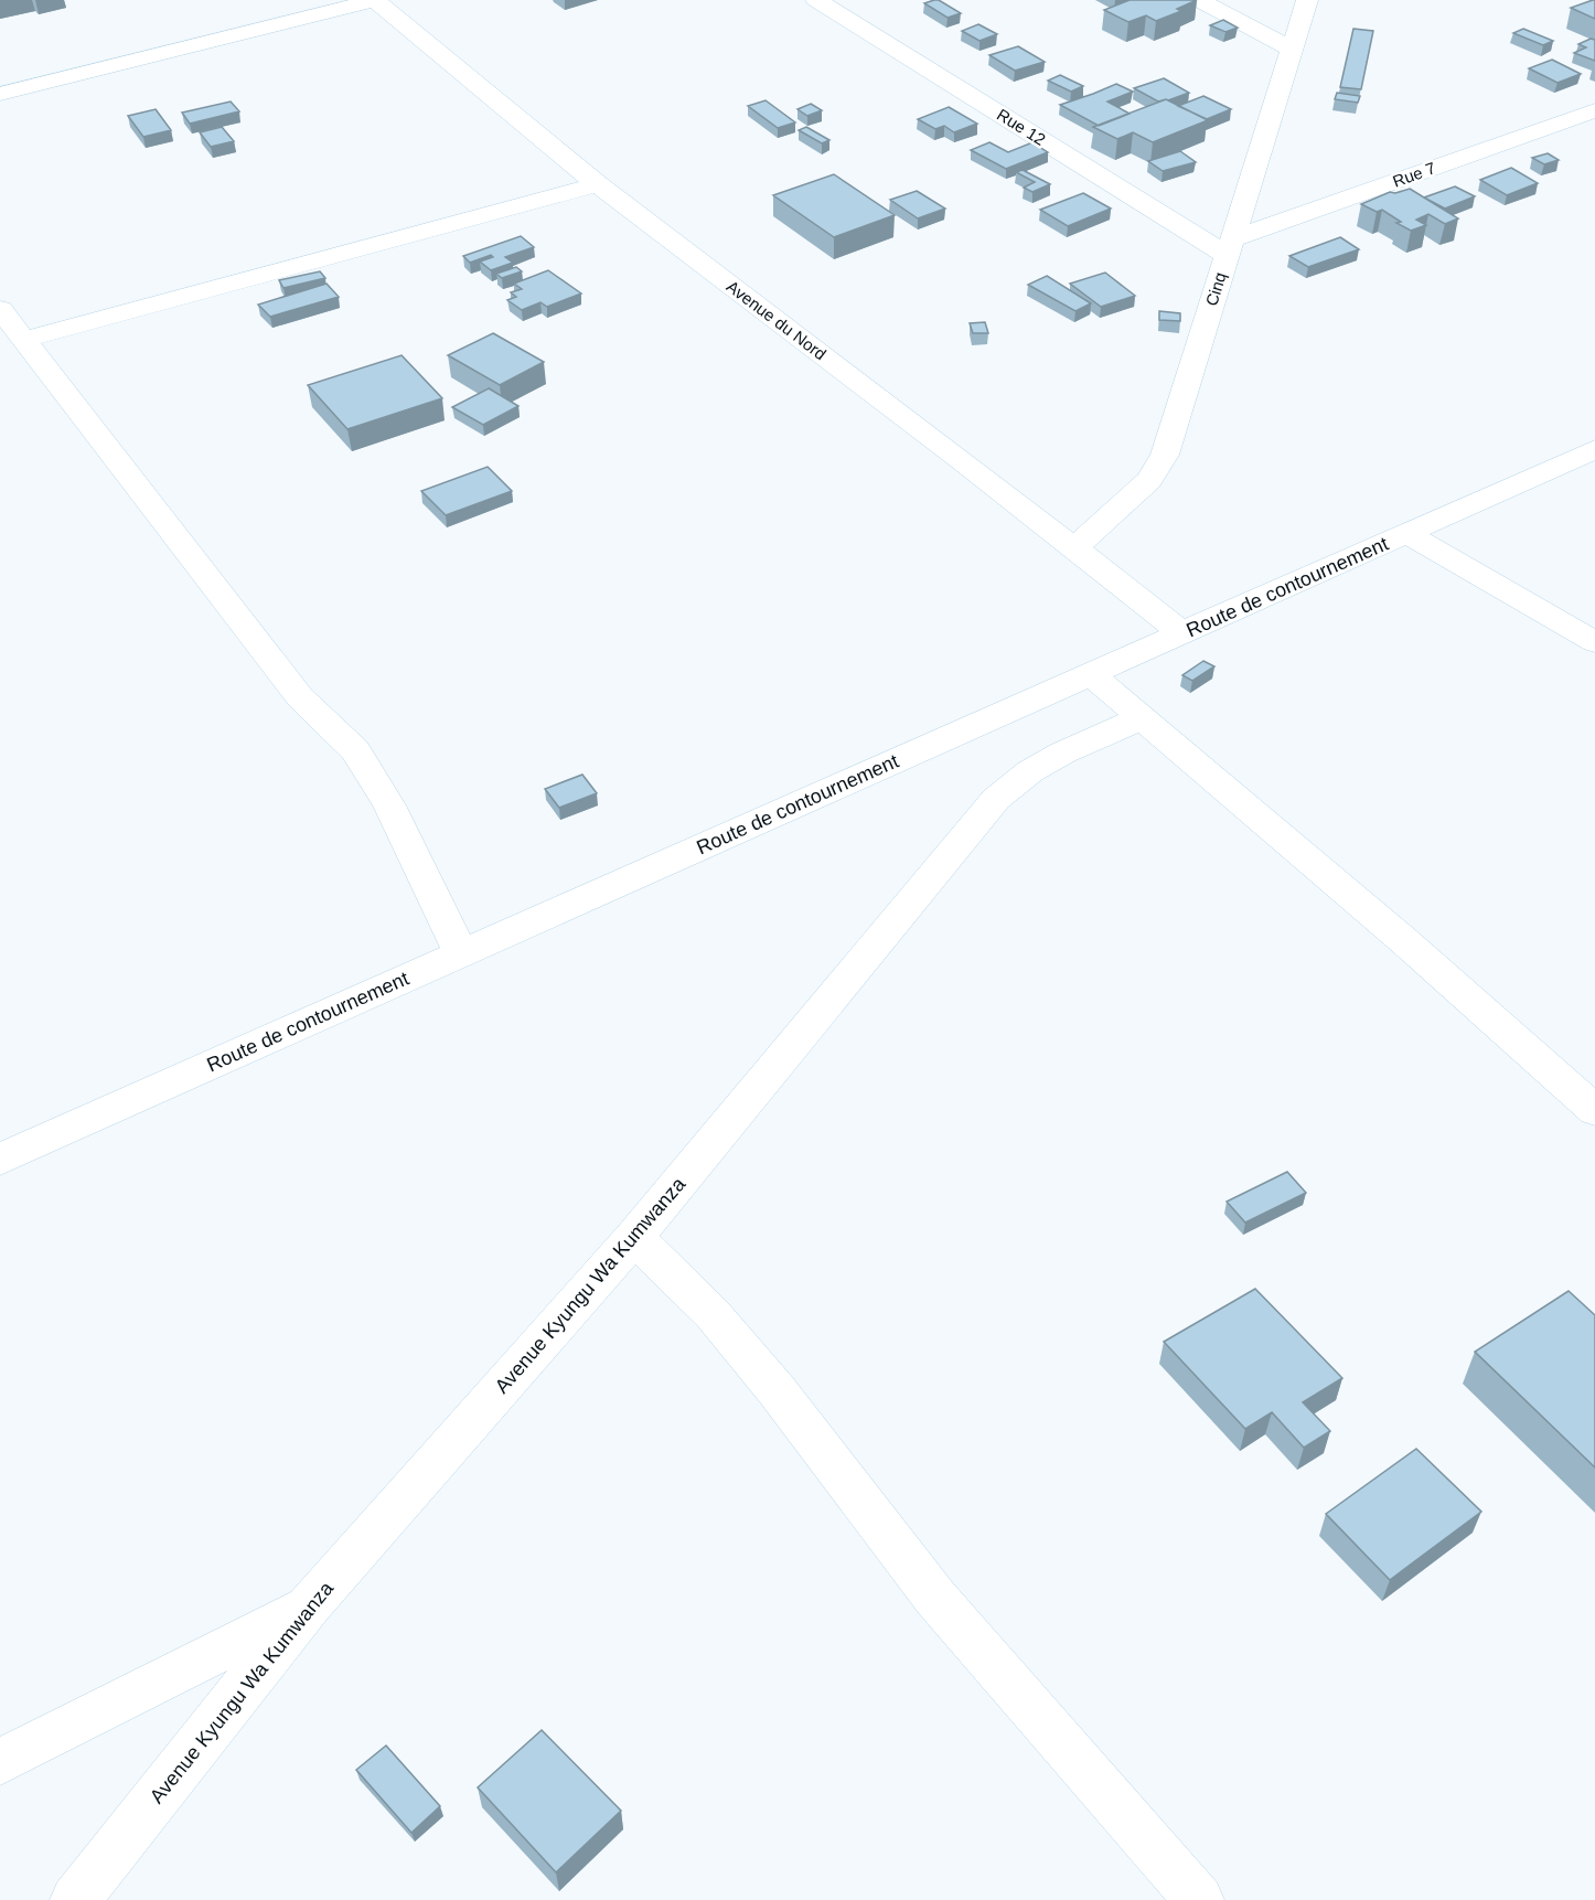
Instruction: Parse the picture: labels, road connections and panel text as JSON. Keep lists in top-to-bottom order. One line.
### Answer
{"streets":{"street":["Rue 12","Rue 7","Cinq","Avenue du Nord","Route de contournement","Avenue Kyungu Wa Kumwanza"]},"crossings":[["Rue 12","Rue 7"],["Rue 12","Cinq"],["Rue 7","Cinq"],["Cinq","Avenue du Nord"],["Avenue du Nord","Route de contournement"]]}
